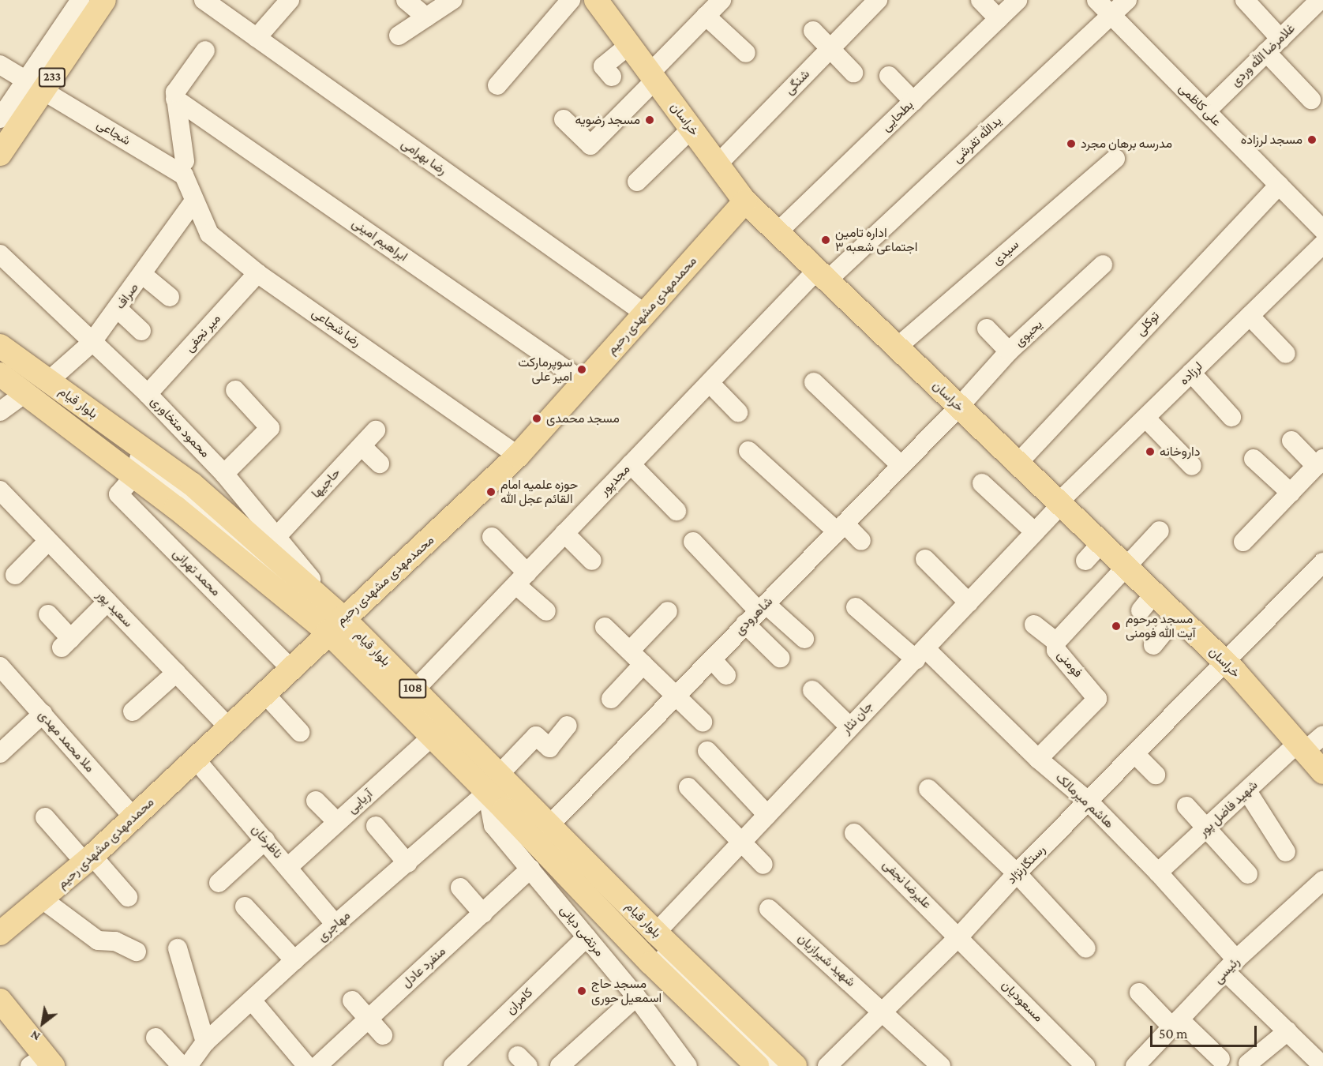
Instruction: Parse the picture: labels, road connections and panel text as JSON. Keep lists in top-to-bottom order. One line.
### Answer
{"streets":{"main road":["233","خراسان","محمدمهدی مشهدی رحیم","بلوار قیام","108"],"street":["غلامرضا الله وردی","شنگی","علی کاظمی","بطحایی","شجاعی","یدالله تفرشی","رضا بهرامی","ابراهیم امینی","سیدی","صراف","توکلی","رضا شجاعی","میر نجفی","یحیوی","لرزاده","محمود متخاوری","مجدپور","حاجیها","محمد تهرانی","سعید پور","شاهرودی","فومنی","جان نثار","ملا محمد مهدی","هاشم میرمالک","آریایی","شهید فاضل پور","ناظرخان","رستگارنژاد","علیرضا نجفی","مهاجری","مرتضی دیانی","شهید شیرازیان","منفرد عادل","رئیسی","کامران","مسعودیان"]},"crossings":[["غلامرضا الله وردی","علی کاظمی"],["233","شجاعی"],["شنگی","خراسان"],["علی کاظمی","یدالله تفرشی"],["علی کاظمی","توکلی"],["علی کاظمی","لرزاده"],["بطحایی","خراسان"],["خراسان","یدالله تفرشی"],["خراسان","سیدی"],["خراسان","محمدمهدی مشهدی رحیم"],["خراسان","توکلی"],["خراسان","یحیوی"],["خراسان","لرزاده"],["خراسان","مجدپور"],["خراسان","شاهرودی"],["خراسان","فومنی"],["خراسان","جان نثار"],["خراسان","شهید فاضل پور"],["خراسان","رستگارنژاد"],["شجاعی","رضا شجاعی"],["یدالله تفرشی","مجدپور"],["رضا بهرامی","محمدمهدی مشهدی رحیم"],["ابراهیم امینی","محمدمهدی مشهدی رحیم"],["ابراهیم امینی","رضا شجاعی"],["صراف","رضا شجاعی"],["صراف","بلوار قیام"],["صراف","محمود متخاوری"],["محمدمهدی مشهدی رحیم","رضا شجاعی"],["محمدمهدی مشهدی رحیم","بلوار قیام"],["محمدمهدی مشهدی رحیم","محمود متخاوری"],["محمدمهدی مشهدی رحیم","محمد تهرانی"],["محمدمهدی مشهدی رحیم","سعید پور"],["محمدمهدی مشهدی رحیم","ملا محمد مهدی"],["محمدمهدی مشهدی رحیم","ناظرخان"],["رضا شجاعی","میر نجفی"],["میر نجفی","محمود متخاوری"],["یحیوی","شاهرودی"],["لرزاده","جان نثار"],["بلوار قیام","محمود متخاوری"],["بلوار قیام","مجدپور"],["بلوار قیام","محمد تهرانی"],["بلوار قیام","شاهرودی"],["بلوار قیام","جان نثار"],["بلوار قیام","آریایی"],["بلوار قیام","مهاجری"],["بلوار قیام","مرتضی دیانی"],["محمود متخاوری","حاجیها"],["فومنی","هاشم میرمالک"],["جان نثار","هاشم میرمالک"],["هاشم میرمالک","شهید فاضل پور"],["هاشم میرمالک","رستگارنژاد"],["هاشم میرمالک","رئیسی"],["آریایی","ناظرخان"],["ناظرخان","مهاجری"],["رستگارنژاد","علیرضا نجفی"],["رستگارنژاد","شهید شیرازیان"],["رستگارنژاد","مسعودیان"],["علیرضا نجفی","مسعودیان"],["مهاجری","مرتضی دیانی"],["مرتضی دیانی","منفرد عادل"],["مرتضی دیانی","کامران"]],"places":["مسجد رضویه","مسجد لرزاده","مدرسه برهان مجرد","اداره تامین اجتماعی شعبه ۳","سوپرمارکت امیر علی","مسجد محمدی","داروخانه","حوزه علمیه امام القائم عجل الله","مسجد مرحوم آیت الله فومنی","مسجد حاج اسمعیل حوری"],"scale_bar":"50 m","north":"bottom left"}
